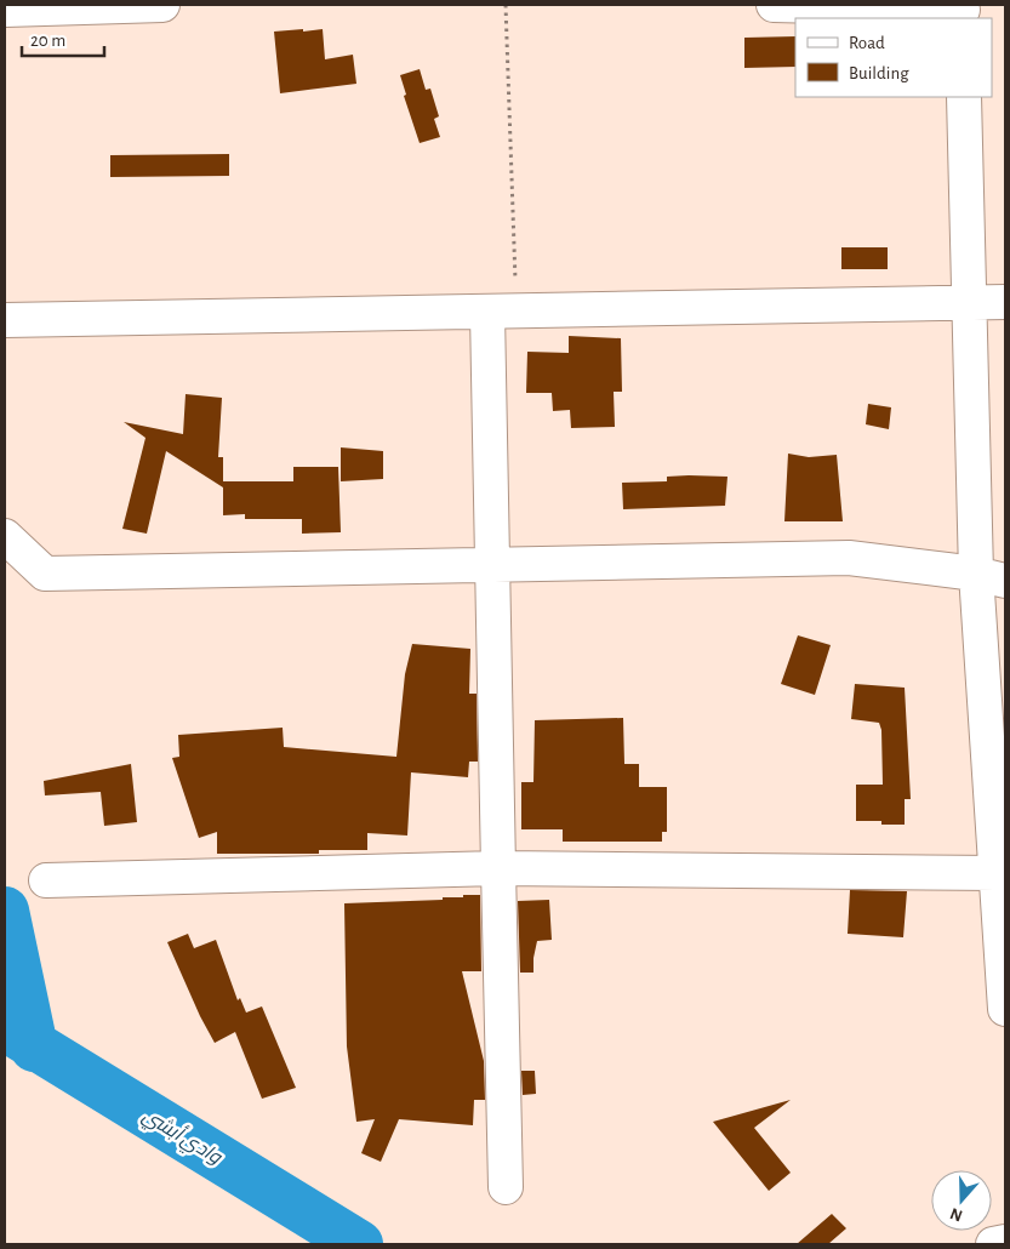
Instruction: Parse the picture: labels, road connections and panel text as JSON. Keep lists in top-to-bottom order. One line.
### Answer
{"water":["وادي أبشي"],"legend":["Road","Building"],"scale_bar":"20 m","north":"bottom"}
